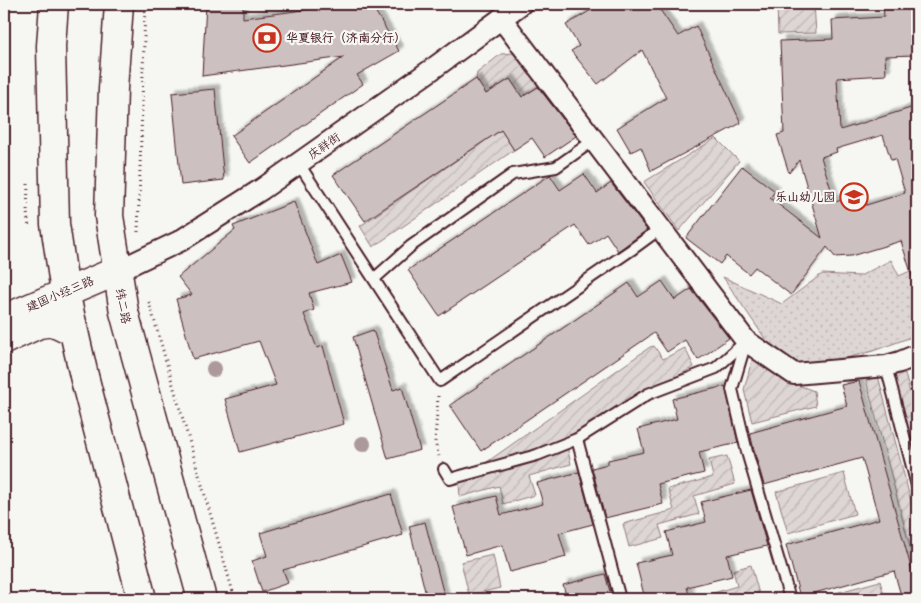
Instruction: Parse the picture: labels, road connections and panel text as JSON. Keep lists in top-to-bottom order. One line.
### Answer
{"streets":{"main road":["建国小经三路","纬二路"],"street":["庆祥街"]},"crossings":[["庆祥街","建国小经三路"],["庆祥街","纬二路"],["建国小经三路","纬二路"]],"places":{"bank":["华夏银行（济南分行）"],"school or university":["乐山幼儿园"]}}
